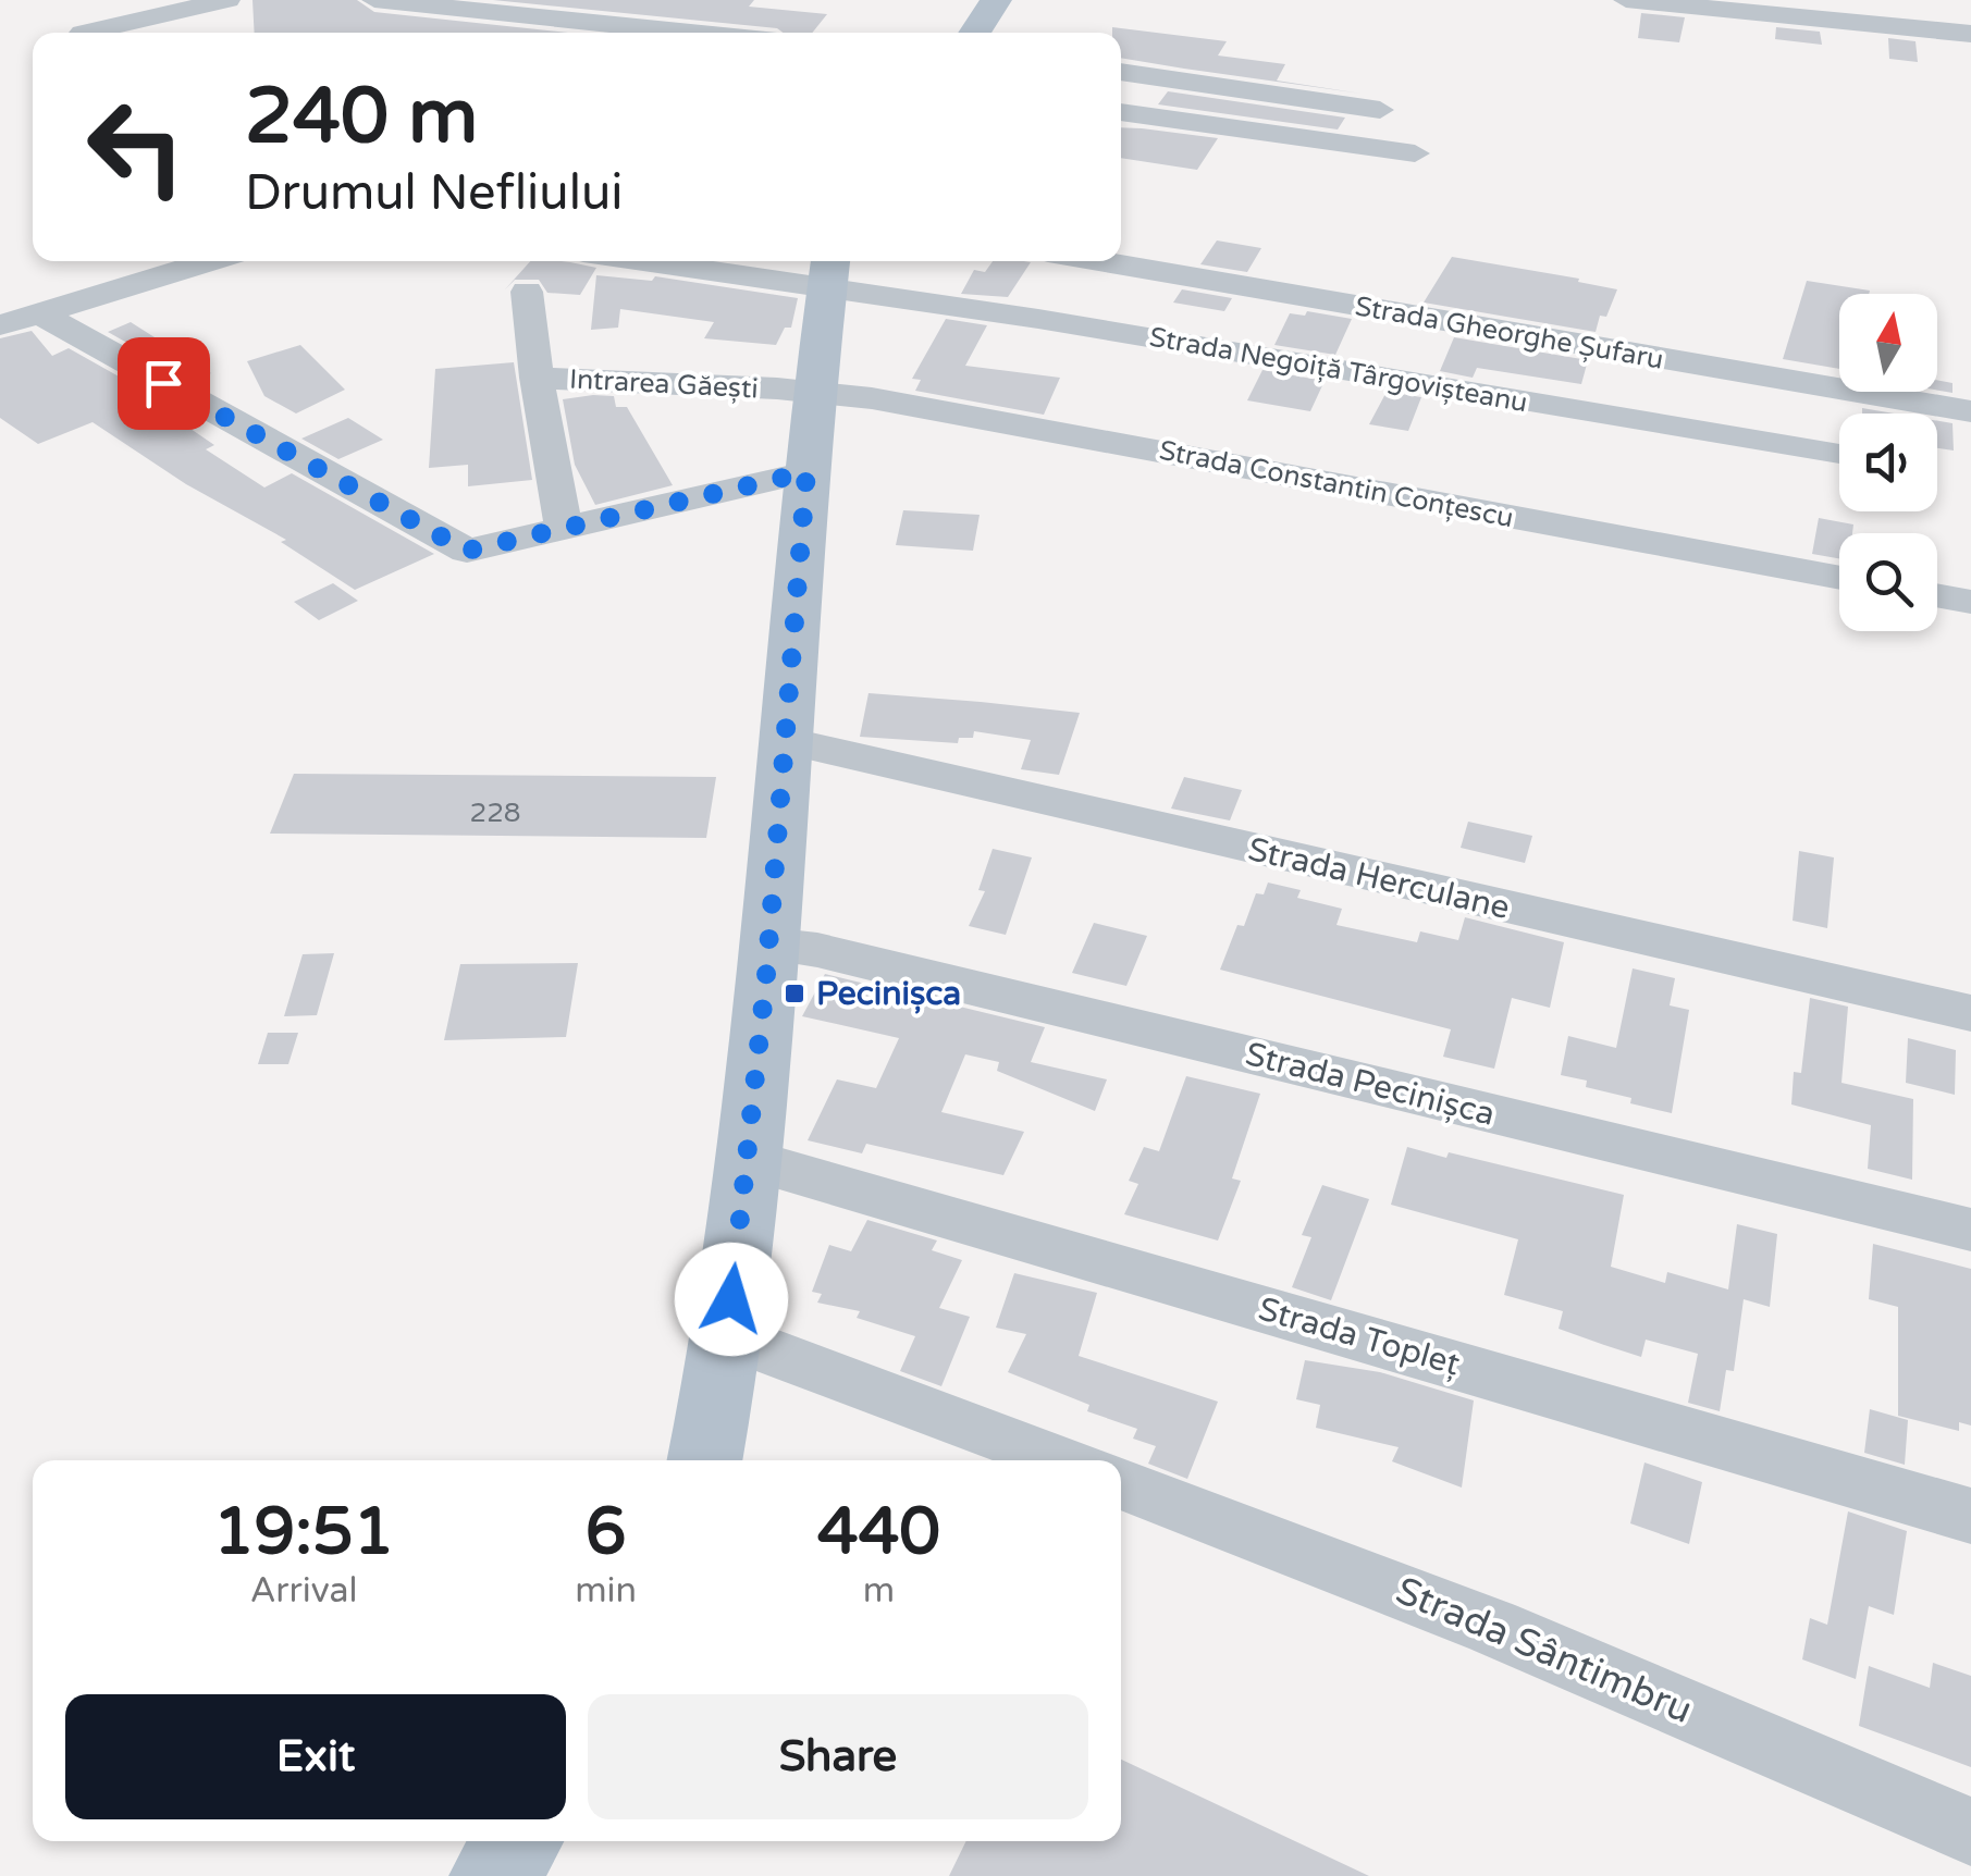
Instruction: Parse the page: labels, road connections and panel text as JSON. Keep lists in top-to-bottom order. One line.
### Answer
{"streets":{"street":["Strada Gheorghe Șufaru","Strada Negoiță Târgovișteanu","Intrarea Găești","Strada Constantin Conțescu","Strada Herculane","Strada Pecinișca","Strada Topleț","Strada Sântimbru"]},"crossings":[["Intrarea Găești","Strada Constantin Conțescu"]],"places":{"transit":["Pecinișca"]},"house_numbers":["228"],"north":"top","page":{"turn":["240 m","Drumul Nefliului"],"eta":["19:51","Arrival","6","min","440","m"],"buttons":["Exit","Share"]}}
